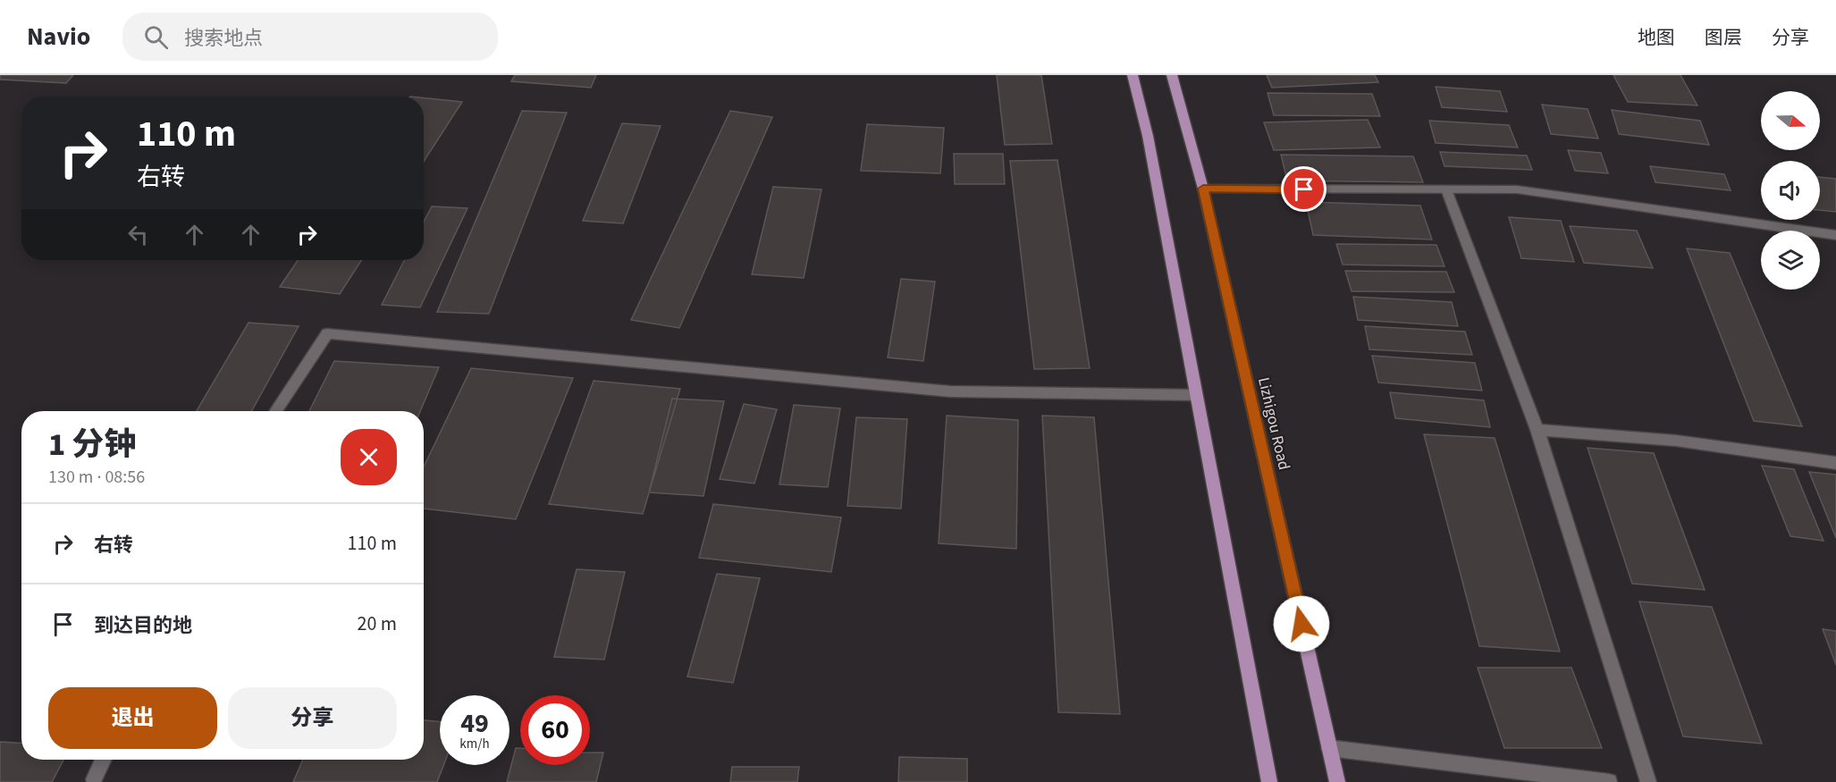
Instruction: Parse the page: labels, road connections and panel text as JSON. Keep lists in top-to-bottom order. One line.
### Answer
{"streets":{"main road":["Lizhigou Road"]},"north":"right","page":{"header":"Navio","search":"搜索地点","nav":["地图","图层","分享"],"turn":["110 m","右转"],"heading":["1 分钟","130 m · 08:56"],"list":[{"name":"右转","value":"110 m"},{"name":"到达目的地","value":"20 m"}],"buttons":["退出","分享"],"speed":"49 km/h","limit":"60"}}
